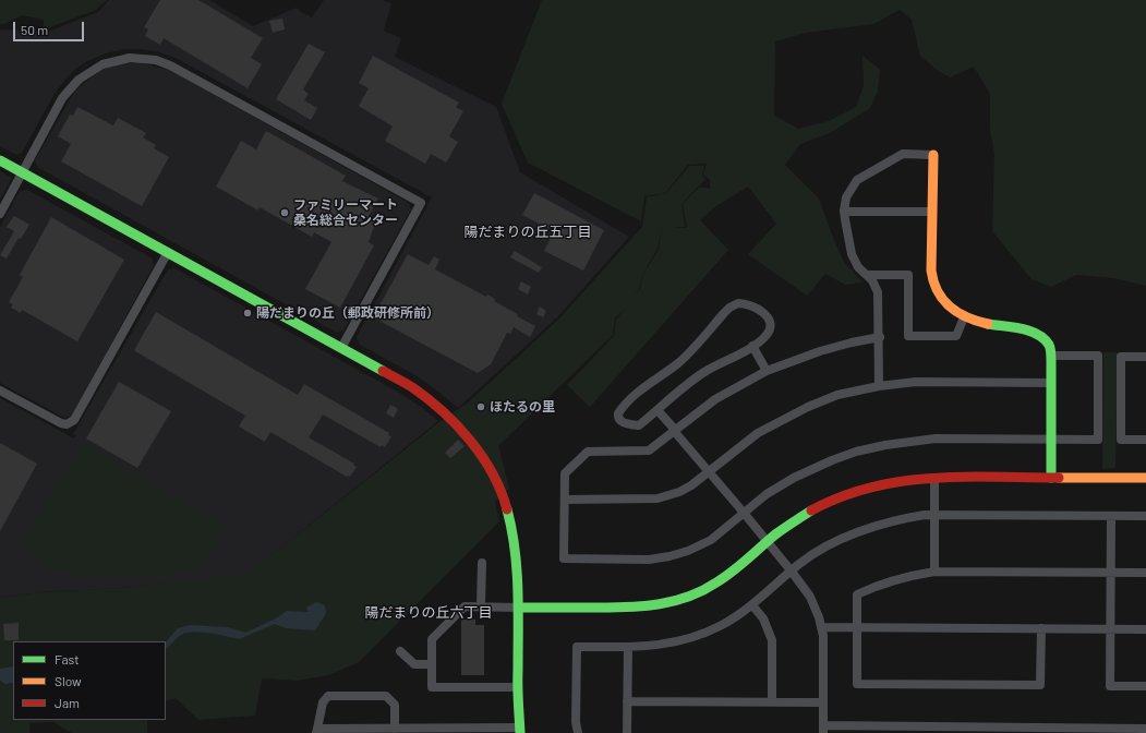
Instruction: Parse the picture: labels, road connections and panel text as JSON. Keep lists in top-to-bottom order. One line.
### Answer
{"districts":["陽だまりの丘五丁目","陽だまりの丘六丁目"],"places":["ファミリーマート 桑名総合センター","陽だまりの丘（郵政研修所前）","ほたるの里"],"legend":["Fast","Slow","Jam"],"scale_bar":"50 m"}
